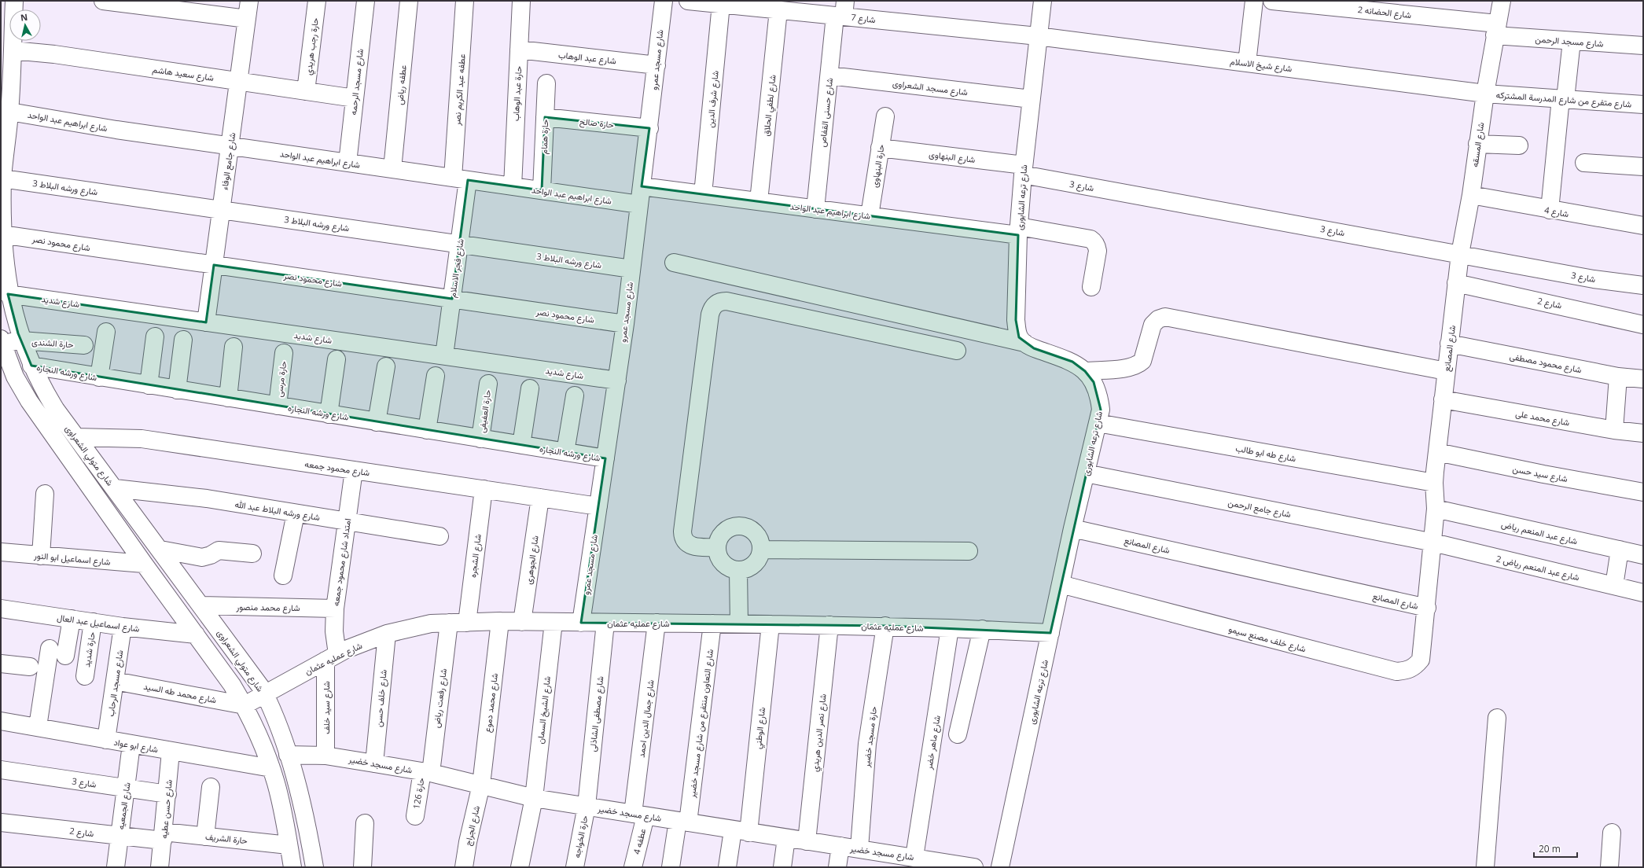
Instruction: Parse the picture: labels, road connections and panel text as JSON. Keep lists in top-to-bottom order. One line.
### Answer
{"streets":{"street":["شارع الحضانه 2","شارع 7","شارع مسجد الرحمن","حارة رجب هريدي","شارع عبد الوهاب","شارع مسجد عمرو","شارع شيخ الاسلام","شارع سعيد هاشم","شارع مسجد الرحمه","عطفه رياض","شارع مسجد الشعراوى","عطفه عبد الكريم نصر","حارة عبد الوهاب","شارع شرف الدين","شارع متفرع من شارع المدرسة المشتركه","شارع لطفي الحلاق","شارع حسنى القفاص","شارع ابراهيم عبد الواحد","حارة صالح","حارة همام","شارع المسقه","شارع البنهاوى","شارع جامع الوفاء","حارة البنهاوى","شارع 3","شارع ورشه البلاط 3","شارع ترعه الشابورى","شارع 4","شارع محمود نصر","شارع فجر الاسلام","شارع شديد","شارع 2","حارة الشندى","شارع المصانع","شارع محمود مصطفى","شارع ورشه النجاره","حارة مرسى","حارة العفيفى","شارع محمد على","شارع طه ابو طالب","شارع متولي الشعراوى","شارع محمود جمعه","شارع سيد حسن","شارع جامع الرحمن","شارع ورشه البلاط عبد الله","شارع عبد المنعم رياض","شارع الشجره","شارع اسماعيل ابو النور","شارع الجوهرى","امتداد شارع محمود جمعه","شارع عبد المنعم رياض 2","شارع محمد منصور","شارع اسماعيل عبد العال","شارع عمليه عثمان","شارع خلف مصنع سيمو","حارة شديد","شارع مسجد الرحاب","شارع محمد طه السيد","شارع خلف حسن","شارع رفعت رياض","شارع محمد دموع","شارع سيد خلف","شارع الشيخ السمان","شارع مصطفى الشاذلى","شارع جمال الدين احمد","شارع التعاون منتفرع من شارع مسجد خضير","شارع الوطني","شارع نصر الدين هريدي","حارة مسجد خضير","شارع ماهر خضر","شارع ابو عواد","شارع مسجد خضير","حارة 126","شارع الجمعيه","شارع حسن عطيه","شارع الجراج","حارة الخواجه","حارة الشريف","عطفه 4"]},"crossings":[["شارع الحضانه 2","شارع مسجد الرحمن"],["شارع الحضانه 2","شارع المسقه"],["شارع 7","شارع شيخ الاسلام"],["شارع 7","شارع شرف الدين"],["شارع 7","شارع لطفي الحلاق"],["شارع 7","شارع حسنى القفاص"],["شارع 7","شارع ترعه الشابورى"],["شارع مسجد الرحمن","شارع المسقه"],["حارة رجب هريدي","شارع سعيد هاشم"],["شارع عبد الوهاب","شارع مسجد عمرو"],["شارع عبد الوهاب","حارة عبد الوهاب"],["شارع مسجد عمرو","شارع ابراهيم عبد الواحد"],["شارع مسجد عمرو","حارة صالح"],["شارع مسجد عمرو","شارع ورشه البلاط 3"],["شارع مسجد عمرو","شارع محمود نصر"],["شارع مسجد عمرو","شارع شديد"],["شارع مسجد عمرو","شارع ورشه النجاره"],["شارع مسجد عمرو","شارع محمود جمعه"],["شارع مسجد عمرو","شارع عمليه عثمان"],["شارع شيخ الاسلام","شارع متفرع من شارع المدرسة المشتركه"],["شارع شيخ الاسلام","شارع المسقه"],["شارع شيخ الاسلام","شارع ترعه الشابورى"],["شارع سعيد هاشم","شارع مسجد الرحمه"],["شارع سعيد هاشم","شارع جامع الوفاء"],["شارع سعيد هاشم","شارع متولي الشعراوى"],["شارع مسجد الرحمه","شارع ابراهيم عبد الواحد"],["عطفه رياض","شارع ابراهيم عبد الواحد"],["شارع مسجد الشعراوى","شارع حسنى القفاص"],["شارع مسجد الشعراوى","شارع ترعه الشابورى"],["عطفه عبد الكريم نصر","شارع ابراهيم عبد الواحد"],["عطفه عبد الكريم نصر","شارع فجر الاسلام"],["حارة عبد الوهاب","شارع ابراهيم عبد الواحد"],["شارع شرف الدين","شارع ابراهيم عبد الواحد"],["شارع متفرع من شارع المدرسة المشتركه","شارع المسقه"],["شارع لطفي الحلاق","شارع ابراهيم عبد الواحد"],["شارع حسنى القفاص","شارع ابراهيم عبد الواحد"],["شارع ابراهيم عبد الواحد","حارة همام"],["شارع ابراهيم عبد الواحد","شارع جامع الوفاء"],["شارع ابراهيم عبد الواحد","حارة البنهاوى"],["شارع ابراهيم عبد الواحد","شارع ترعه الشابورى"],["شارع ابراهيم عبد الواحد","شارع فجر الاسلام"],["شارع ابراهيم عبد الواحد","شارع متولي الشعراوى"],["حارة صالح","حارة همام"],["شارع المسقه","شارع 3"],["شارع المسقه","شارع 4"],["شارع المسقه","شارع المصانع"],["شارع البنهاوى","حارة البنهاوى"],["شارع البنهاوى","شارع 3"],["شارع البنهاوى","شارع ترعه الشابورى"],["شارع جامع الوفاء","شارع ورشه البلاط 3"],["شارع جامع الوفاء","شارع محمود نصر"],["شارع جامع الوفاء","شارع شديد"],["شارع 3","شارع ترعه الشابورى"],["شارع 3","شارع المصانع"],["شارع 3","شارع الجمعيه"],["شارع 3","شارع حسن عطيه"],["شارع ورشه البلاط 3","شارع فجر الاسلام"],["شارع ورشه البلاط 3","شارع متولي الشعراوى"],["شارع ترعه الشابورى","شارع المصانع"],["شارع ترعه الشابورى","شارع طه ابو طالب"],["شارع ترعه الشابورى","شارع جامع الرحمن"],["شارع ترعه الشابورى","شارع عمليه عثمان"],["شارع ترعه الشابورى","شارع خلف مصنع سيمو"],["شارع محمود نصر","شارع فجر الاسلام"],["شارع محمود نصر","شارع متولي الشعراوى"],["شارع فجر الاسلام","شارع شديد"],["شارع شديد","شارع متولي الشعراوى"],["شارع 2","شارع المصانع"],["شارع 2","شارع الجمعيه"],["شارع 2","شارع حسن عطيه"],["شارع 2","حارة الشريف"],["حارة الشندى","شارع متولي الشعراوى"],["شارع المصانع","شارع محمود مصطفى"],["شارع المصانع","شارع محمد على"],["شارع المصانع","شارع طه ابو طالب"],["شارع المصانع","شارع سيد حسن"],["شارع المصانع","شارع جامع الرحمن"],["شارع المصانع","شارع عبد المنعم رياض"],["شارع المصانع","شارع عبد المنعم رياض 2"],["شارع المصانع","شارع خلف مصنع سيمو"],["شارع ورشه النجاره","حارة مرسى"],["شارع ورشه النجاره","حارة العفيفى"],["شارع ورشه النجاره","شارع متولي الشعراوى"],["شارع متولي الشعراوى","شارع محمود جمعه"],["شارع متولي الشعراوى","شارع ورشه البلاط عبد الله"],["شارع متولي الشعراوى","شارع اسماعيل ابو النور"],["شارع متولي الشعراوى","شارع محمد منصور"],["شارع متولي الشعراوى","شارع اسماعيل عبد العال"],["شارع متولي الشعراوى","شارع عمليه عثمان"],["شارع متولي الشعراوى","شارع محمد طه السيد"],["شارع متولي الشعراوى","شارع ابو عواد"],["شارع متولي الشعراوى","شارع مسجد خضير"],["شارع متولي الشعراوى","حارة الشريف"],["شارع محمود جمعه","شارع الشجره"],["شارع محمود جمعه","شارع الجوهرى"],["شارع محمود جمعه","امتداد شارع محمود جمعه"],["شارع جامع الرحمن","شارع عبد المنعم رياض 2"],["شارع ورشه البلاط عبد الله","امتداد شارع محمود جمعه"],["شارع الشجره","شارع عمليه عثمان"],["شارع الجوهرى","شارع عمليه عثمان"],["امتداد شارع محمود جمعه","شارع محمد منصور"],["امتداد شارع محمود جمعه","شارع عمليه عثمان"],["امتداد شارع محمود جمعه","شارع سيد خلف"],["شارع اسماعيل عبد العال","حارة شديد"],["شارع اسماعيل عبد العال","شارع مسجد الرحاب"],["شارع عمليه عثمان","شارع محمد طه السيد"],["شارع عمليه عثمان","شارع خلف حسن"],["شارع عمليه عثمان","شارع رفعت رياض"],["شارع عمليه عثمان","شارع محمد دموع"],["شارع عمليه عثمان","شارع سيد خلف"],["شارع عمليه عثمان","شارع الشيخ السمان"],["شارع عمليه عثمان","شارع مصطفى الشاذلى"],["شارع عمليه عثمان","شارع جمال الدين احمد"],["شارع عمليه عثمان","شارع التعاون منتفرع من شارع مسجد خضير"],["شارع عمليه عثمان","شارع الوطني"],["شارع عمليه عثمان","شارع نصر الدين هريدي"],["شارع عمليه عثمان","حارة مسجد خضير"],["شارع عمليه عثمان","شارع ماهر خضر"],["شارع مسجد الرحاب","شارع محمد طه السيد"],["شارع مسجد الرحاب","شارع ابو عواد"],["شارع خلف حسن","شارع مسجد خضير"],["شارع رفعت رياض","شارع مسجد خضير"],["شارع رفعت رياض","حارة 126"],["شارع محمد دموع","شارع مسجد خضير"],["شارع محمد دموع","شارع الجراج"],["شارع سيد خلف","شارع مسجد خضير"],["شارع الشيخ السمان","شارع مسجد خضير"],["شارع مصطفى الشاذلى","شارع مسجد خضير"],["شارع مصطفى الشاذلى","حارة الخواجه"],["شارع جمال الدين احمد","شارع مسجد خضير"],["شارع جمال الدين احمد","عطفه 4"],["شارع التعاون منتفرع من شارع مسجد خضير","شارع مسجد خضير"],["شارع الوطني","شارع مسجد خضير"],["شارع نصر الدين هريدي","شارع مسجد خضير"],["حارة مسجد خضير","شارع مسجد خضير"],["شارع ماهر خضر","شارع مسجد خضير"],["شارع ابو عواد","شارع الجمعيه"],["شارع ابو عواد","شارع حسن عطيه"],["شارع مسجد خضير","حارة 126"],["شارع مسجد خضير","شارع الجراج"],["شارع مسجد خضير","حارة الخواجه"],["شارع مسجد خضير","عطفه 4"],["شارع حسن عطيه","حارة الشريف"]],"scale_bar":"20 m","north":"top"}
